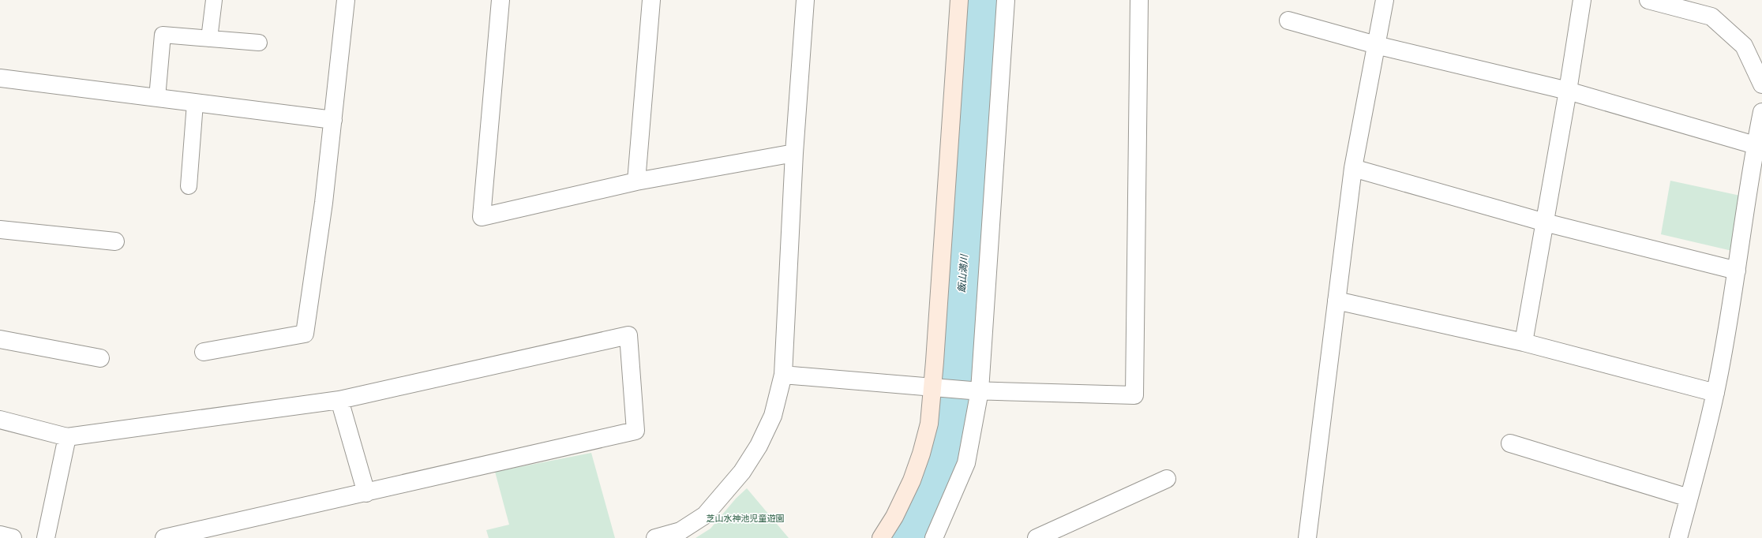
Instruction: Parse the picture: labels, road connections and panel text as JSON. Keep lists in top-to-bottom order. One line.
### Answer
{"water":["飯山満川"],"parks":["芝山水神池児童遊園"]}
